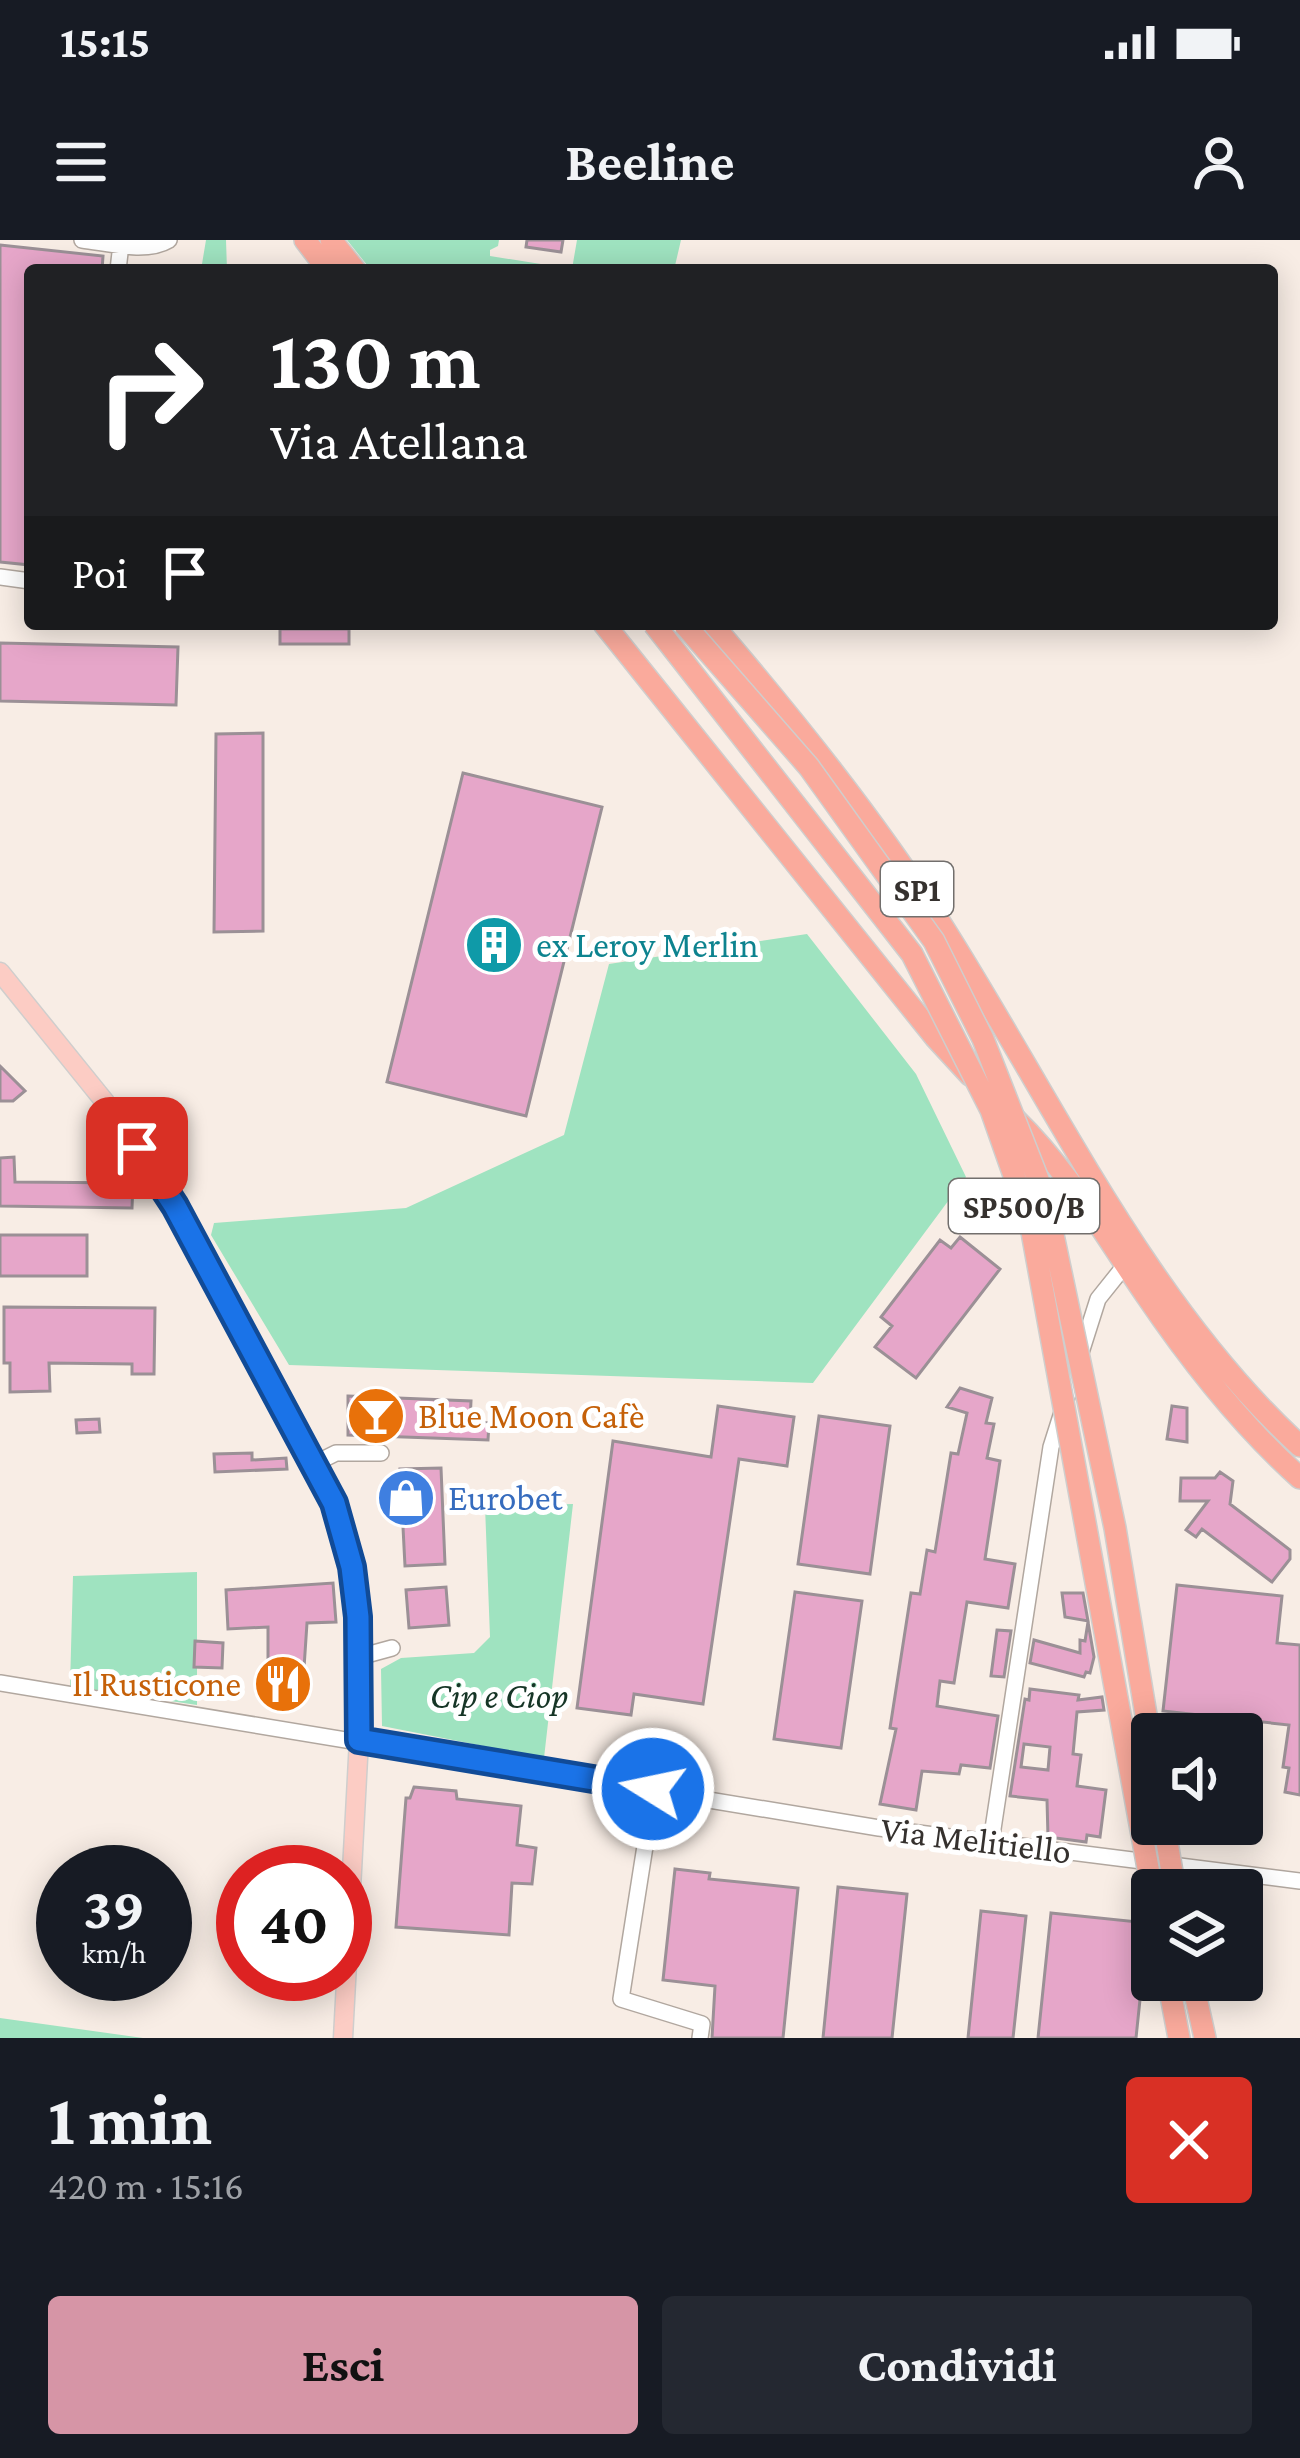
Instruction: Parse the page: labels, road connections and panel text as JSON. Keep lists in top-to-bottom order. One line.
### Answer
{"streets":{"highway":["SP1","SP500/B"],"street":["Via Melitiello"]},"parks":["Cip e Ciop"],"places":{"building":["ex Leroy Merlin"],"bar":["Blue Moon Cafè"],"shop":["Eurobet"],"restaurant":["Il Rusticone"]},"page":{"status":"15:15","header":"Beeline","turn":["130 m","Via Atellana"],"then":"Poi","speed":"39 km/h","limit":"40","heading":["1 min","420 m · 15:16"],"buttons":["Esci","Condividi"]}}
